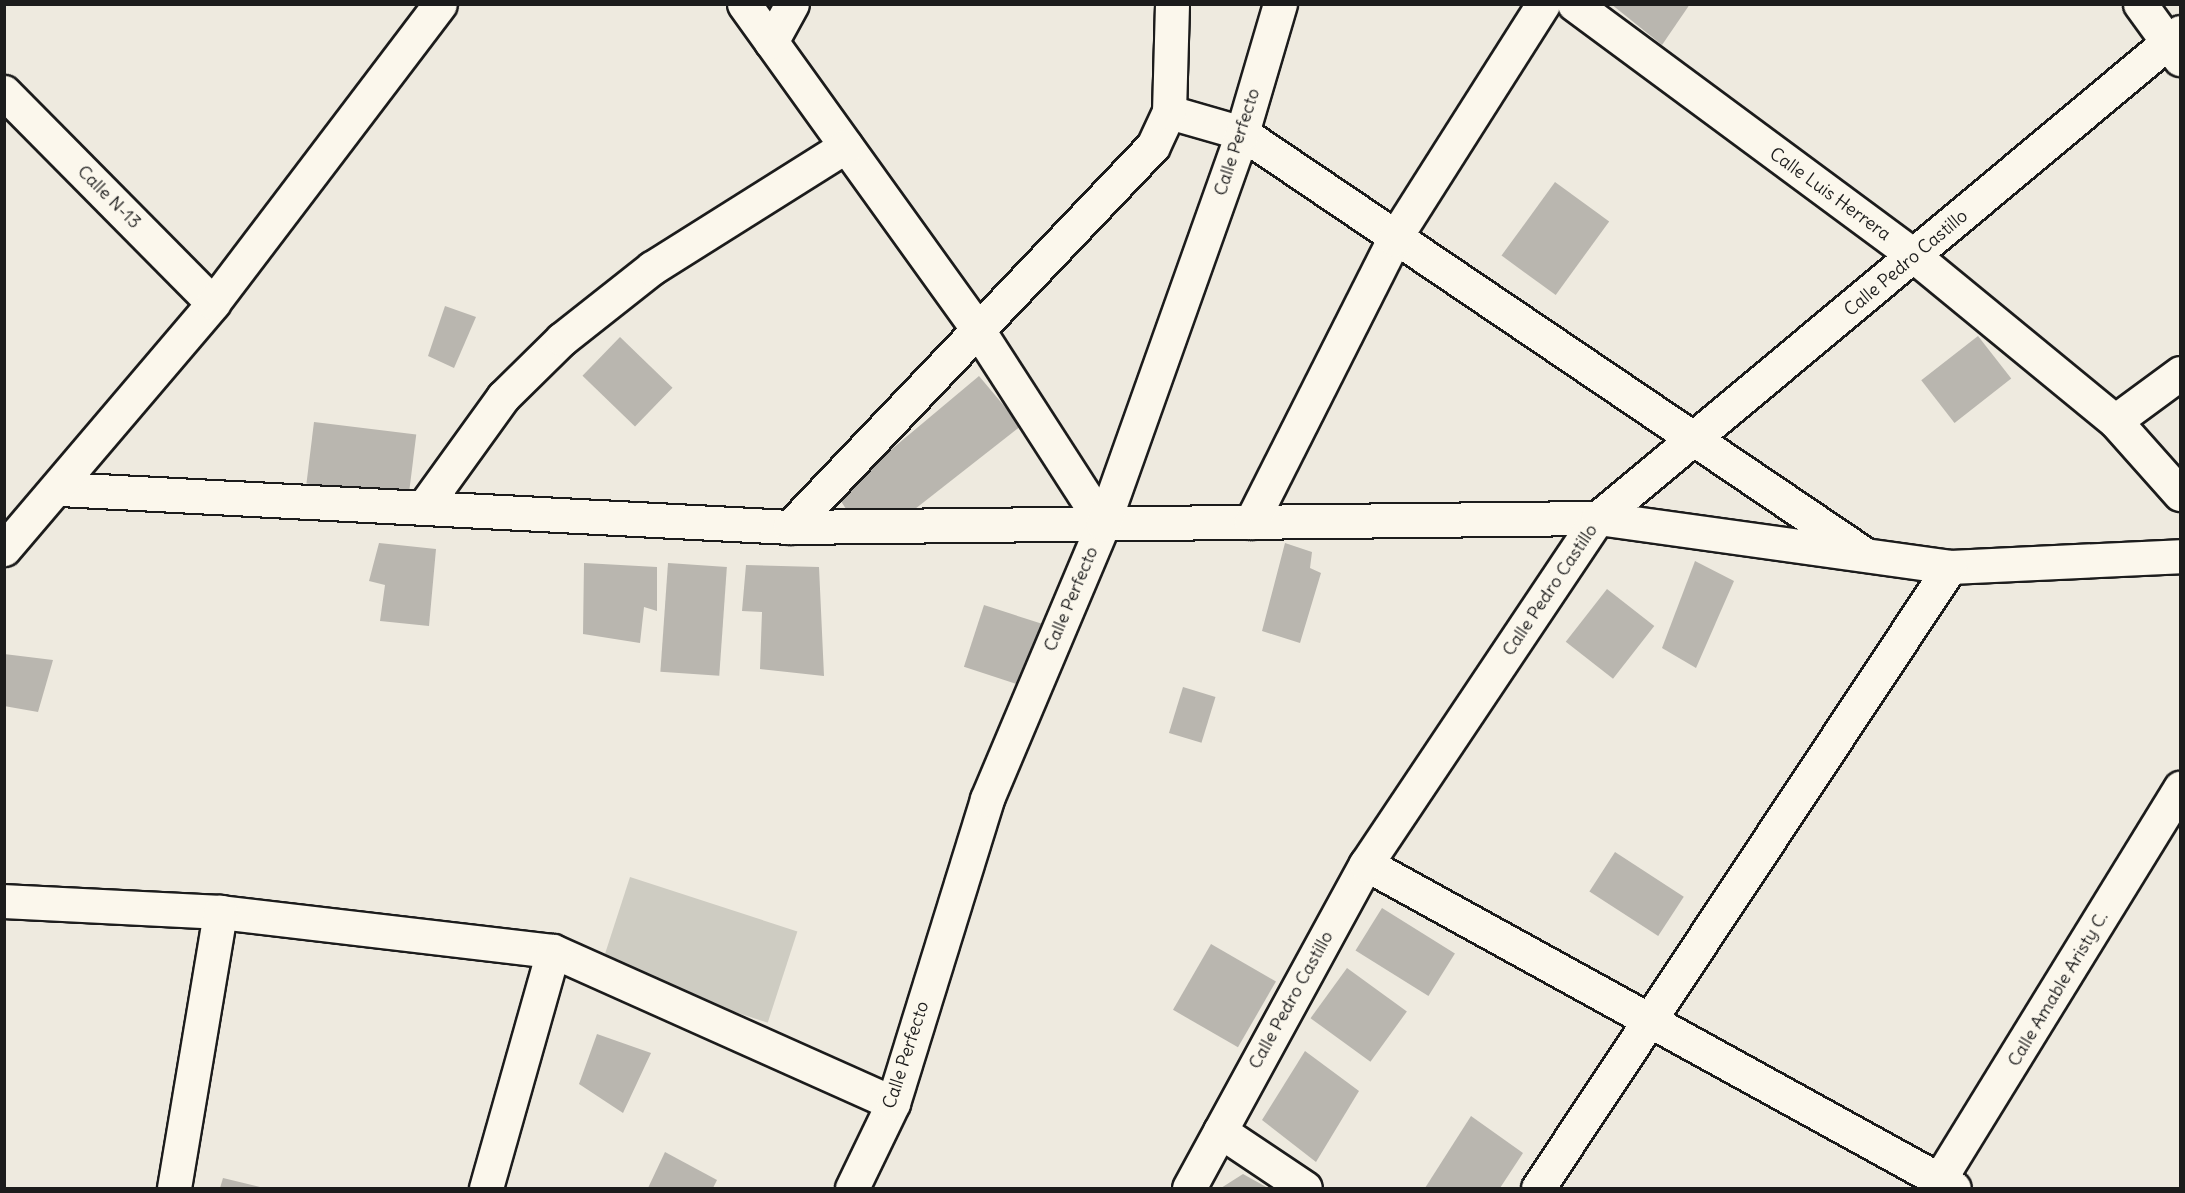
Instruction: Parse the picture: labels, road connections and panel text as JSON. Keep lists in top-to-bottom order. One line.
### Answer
{"streets":{"street":["Calle Perfecto","Calle Luis Herrera","Calle N-13","Calle Pedro Castillo","Calle Amable Aristy C."]},"crossings":[["Calle Luis Herrera","Calle Pedro Castillo"]]}
